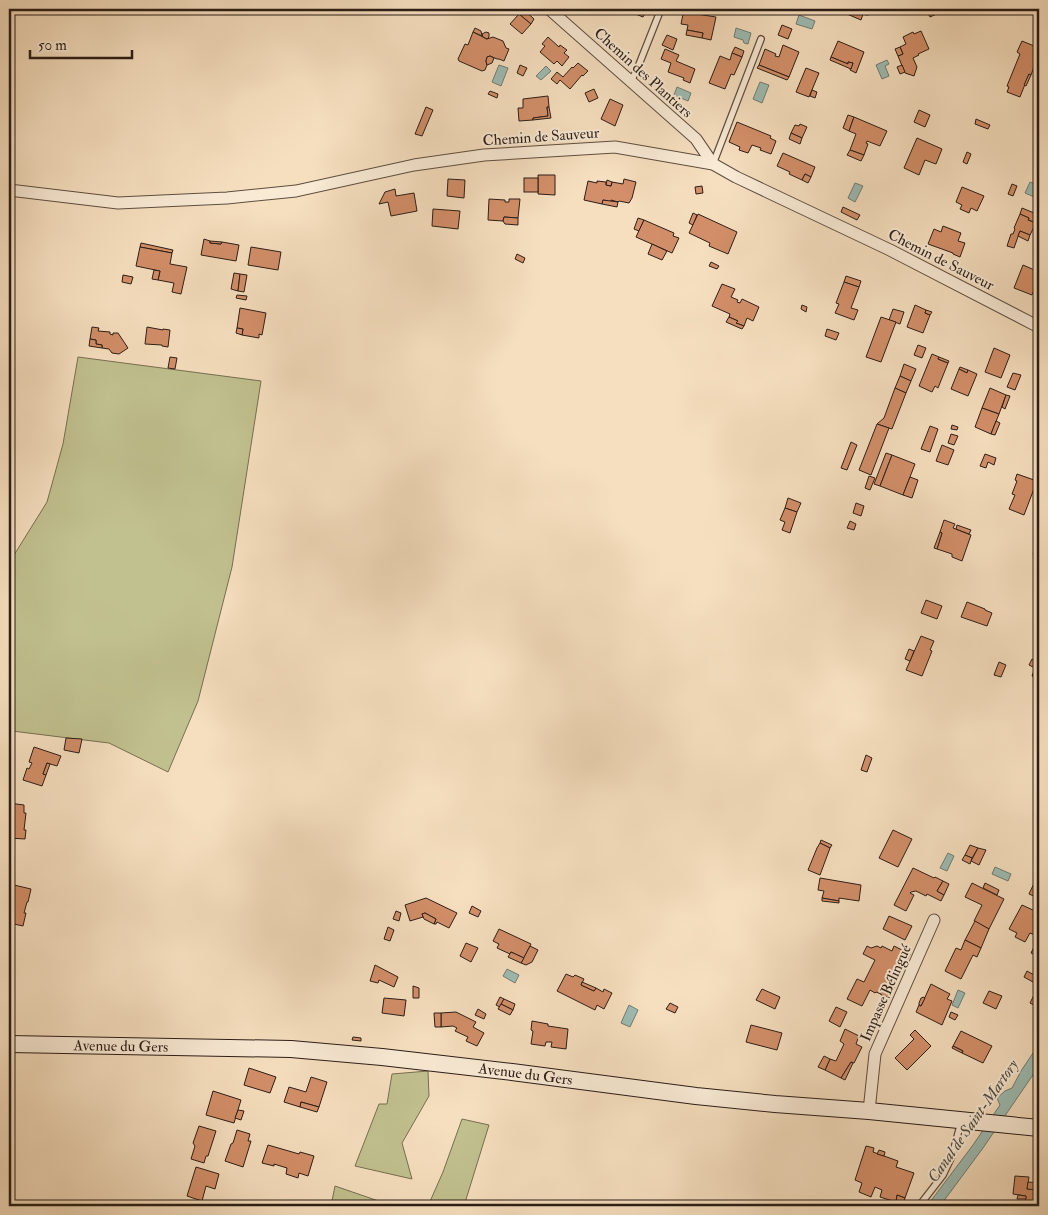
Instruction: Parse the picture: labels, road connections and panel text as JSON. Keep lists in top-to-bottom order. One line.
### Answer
{"streets":{"main road":["Avenue du Gers"],"street":["Chemin des Plantiers","Chemin de Sauveur","Impasse Bélingué"]},"crossings":[["Chemin des Plantiers","Chemin de Sauveur"],["Impasse Bélingué","Avenue du Gers"]],"water":["Canal de Saint-Martory"],"scale_bar":"50 m"}
